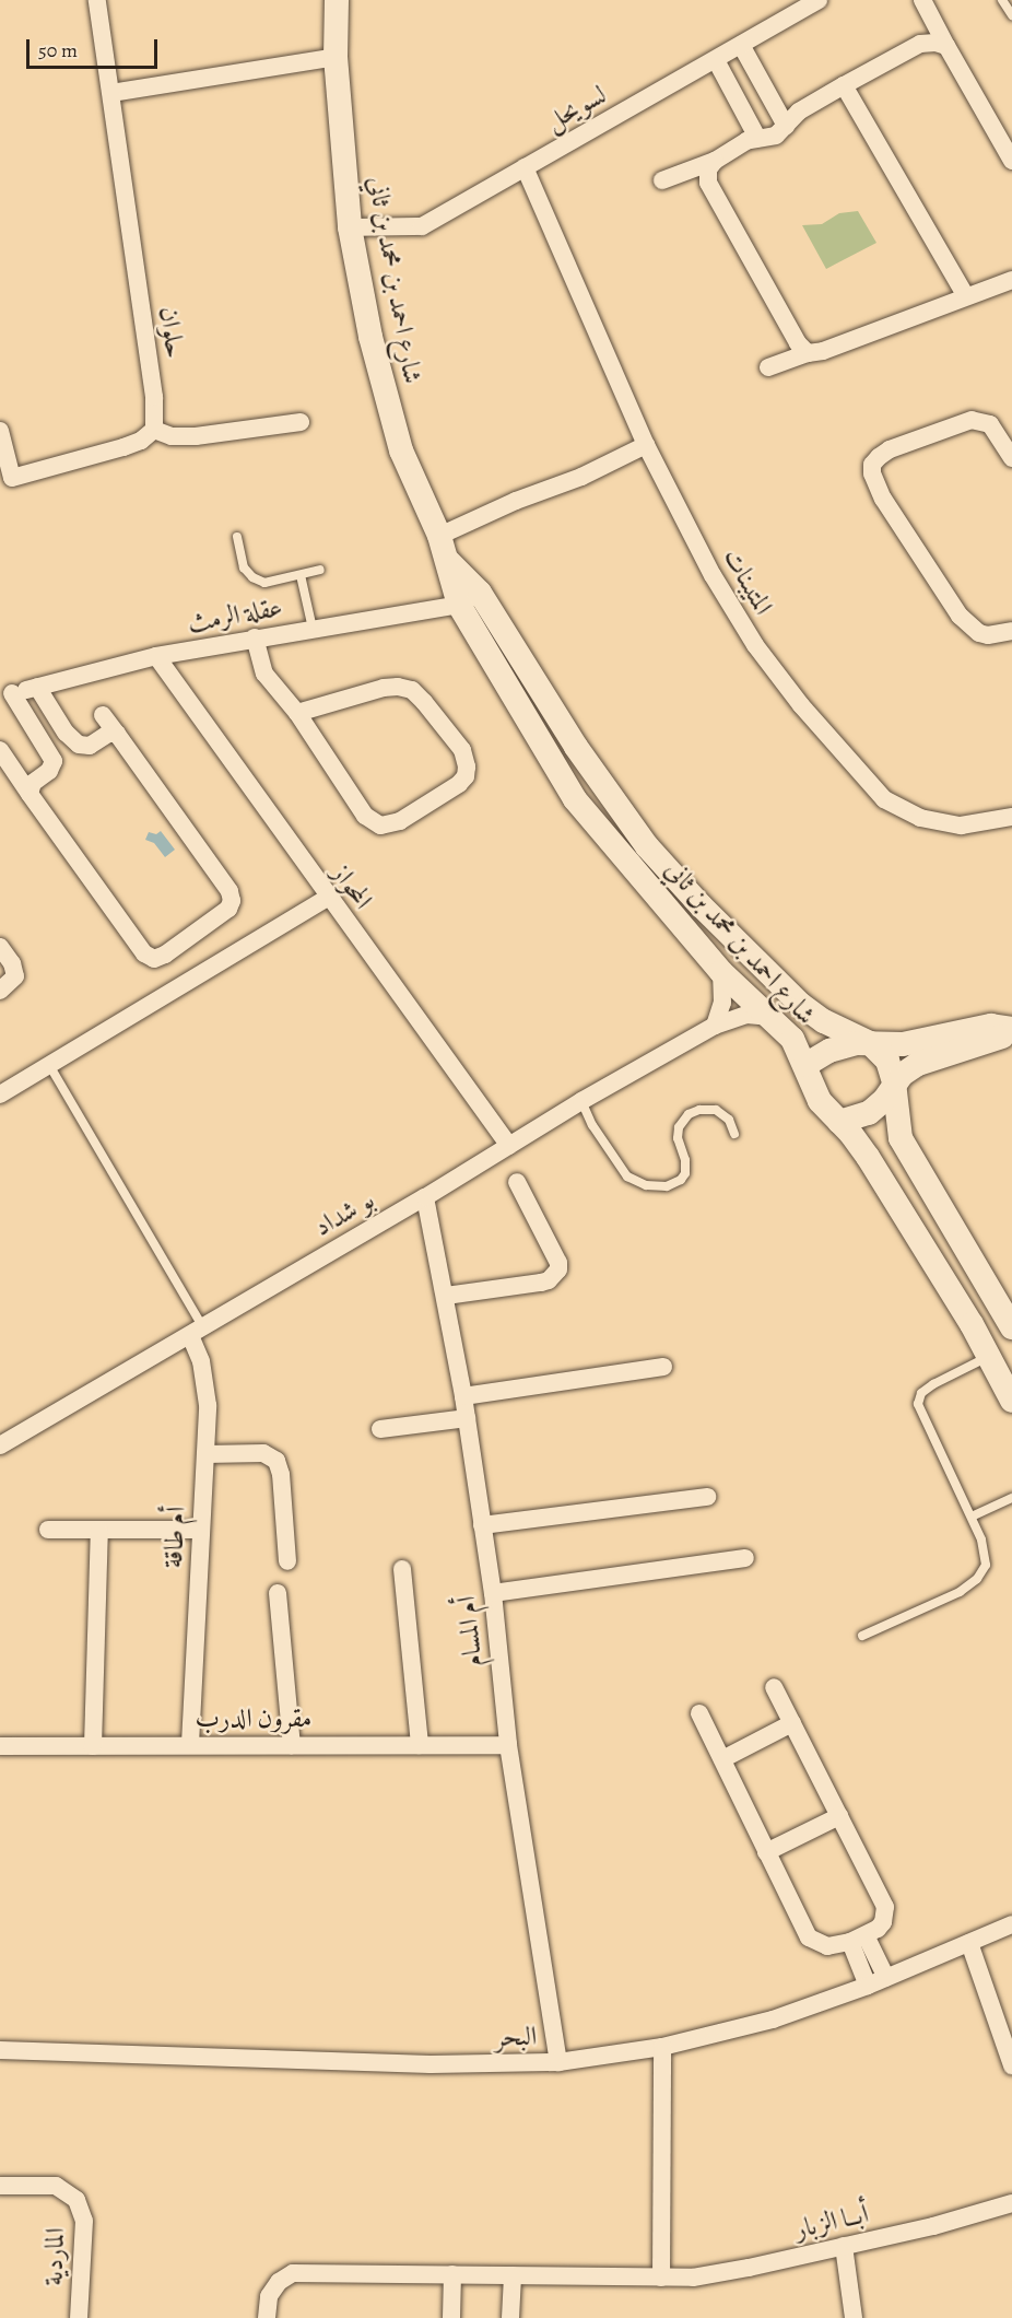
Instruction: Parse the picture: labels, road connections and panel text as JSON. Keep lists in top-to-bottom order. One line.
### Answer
{"streets":{"street":["لسويحل","شارع احمد بن محمد بن ثاني","حلوان","المتيبنات","عقلة الرمث","المحواز","بو شداد","أم طاقة","أم المسام","مقرون الدرب","البحر","أبــا الزبار","الماردية"]},"crossings":[["لسويحل","شارع احمد بن محمد بن ثاني"],["لسويحل","المتيبنات"],["شارع احمد بن محمد بن ثاني","عقلة الرمث"],["شارع احمد بن محمد بن ثاني","بو شداد"],["عقلة الرمث","المحواز"],["المحواز","بو شداد"],["بو شداد","أم طاقة"],["بو شداد","أم المسام"],["أم طاقة","مقرون الدرب"],["أم المسام","مقرون الدرب"],["أم المسام","البحر"]],"scale_bar":"50 m"}
